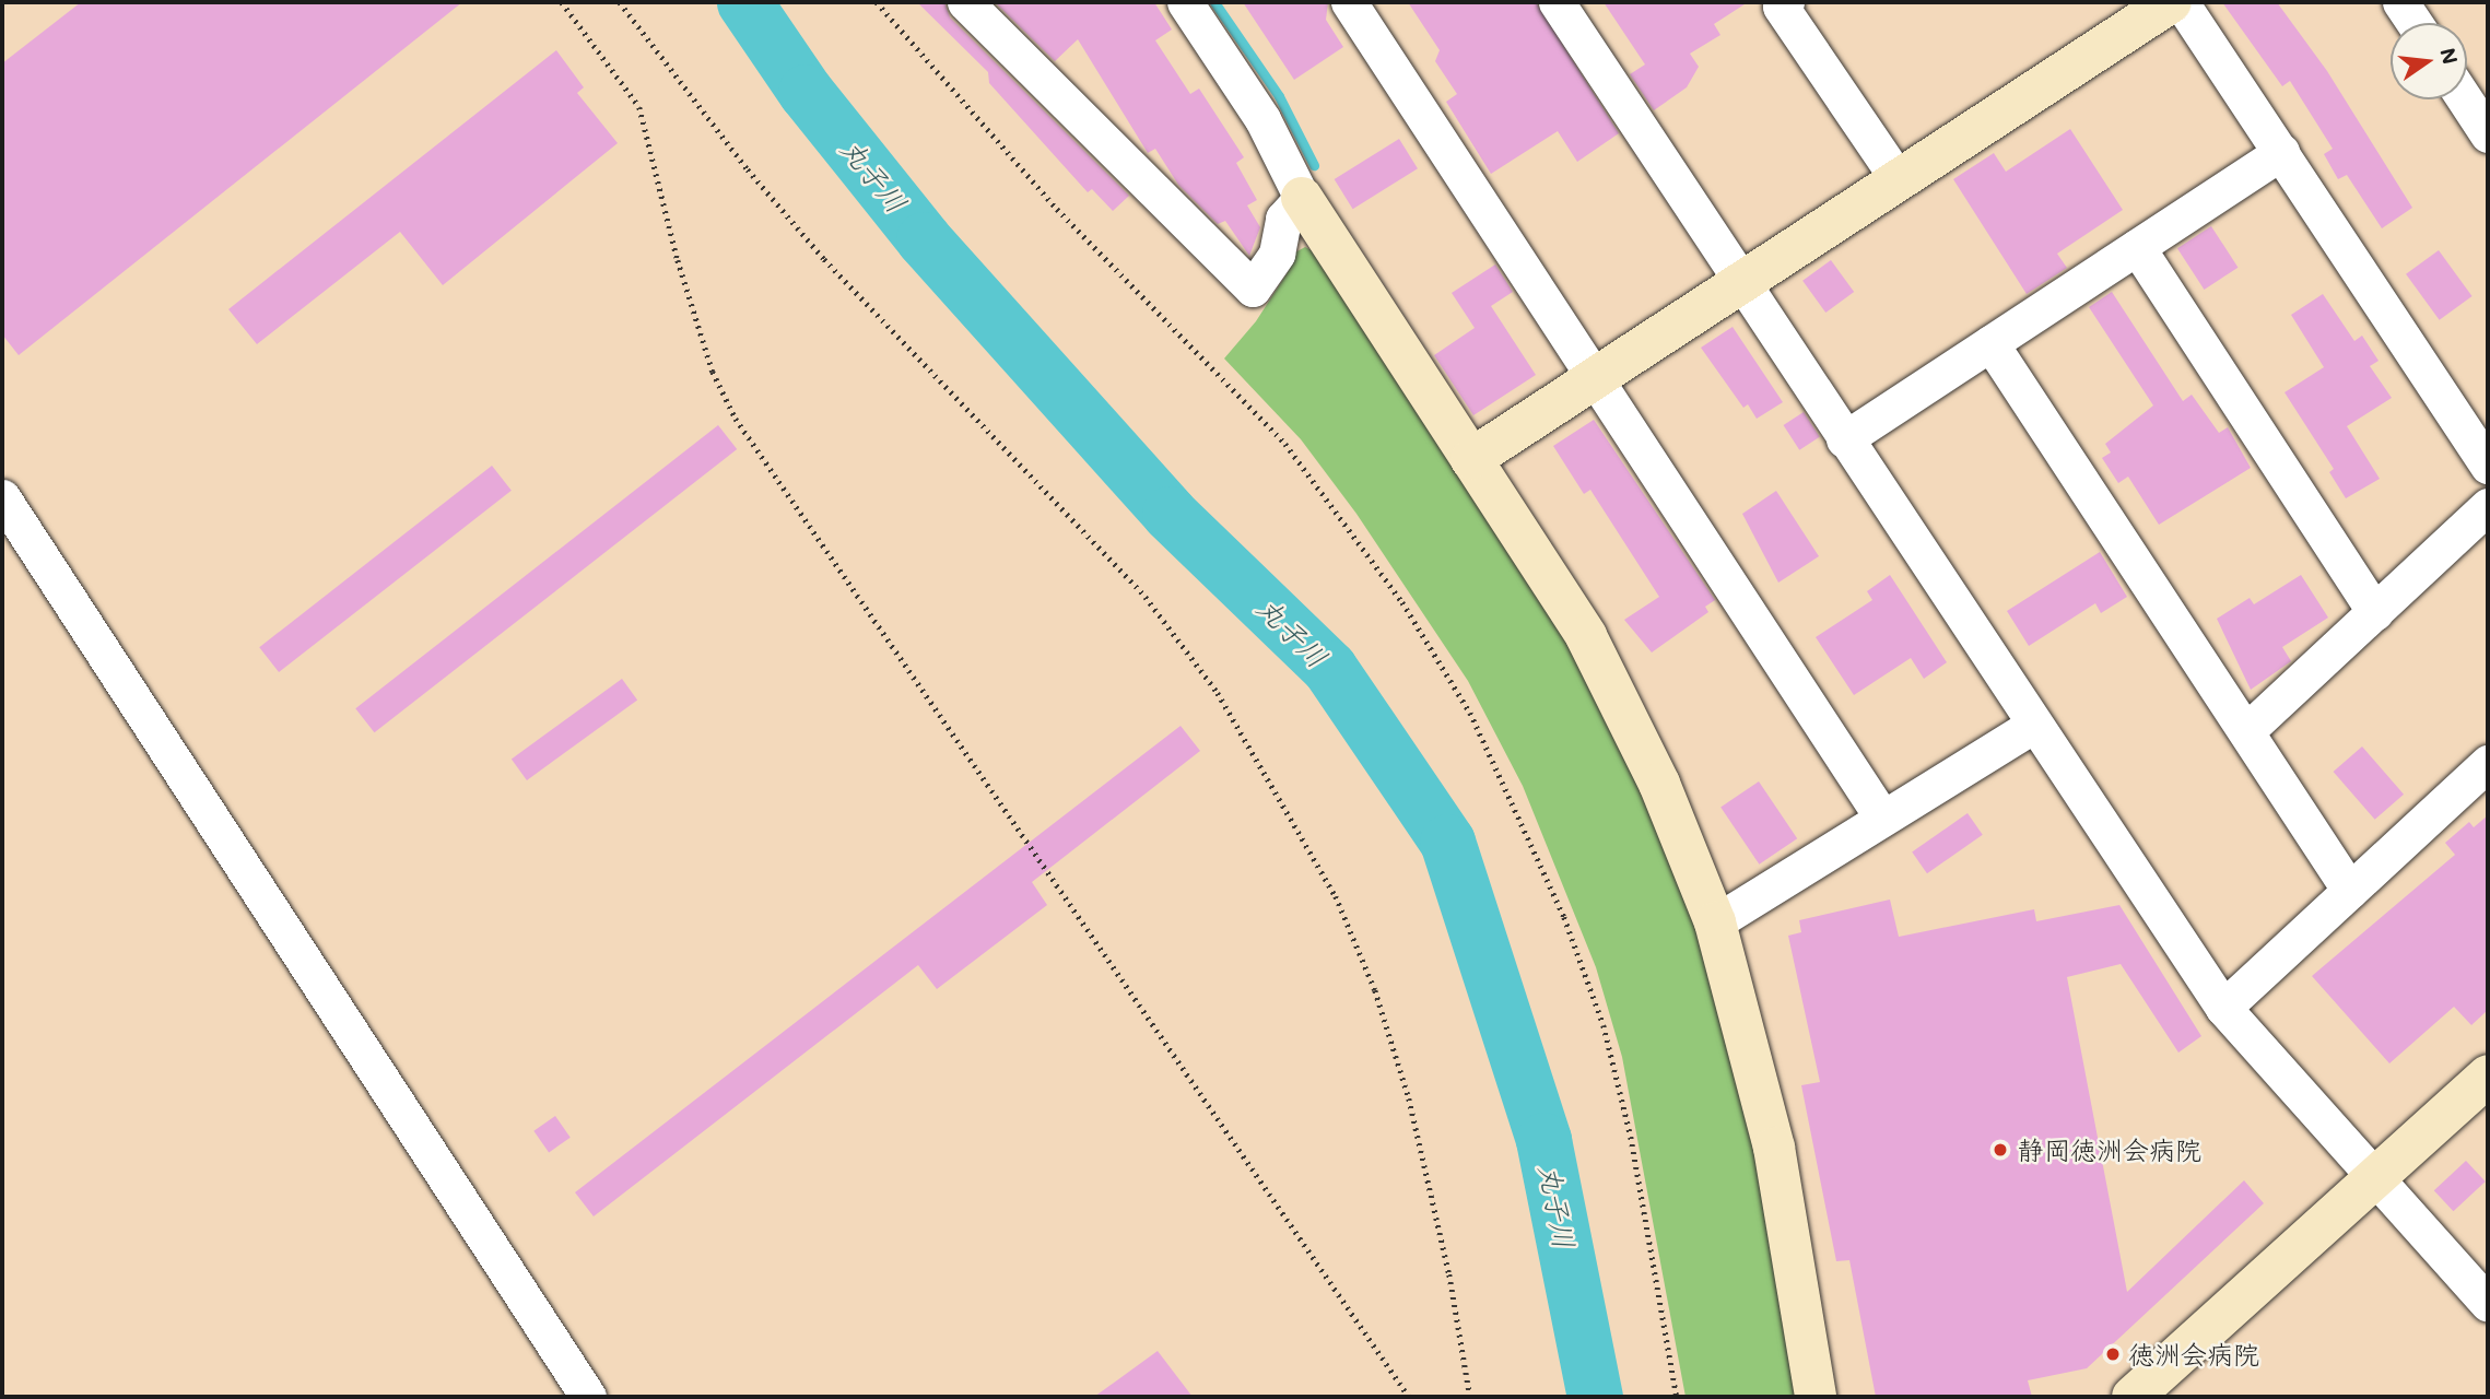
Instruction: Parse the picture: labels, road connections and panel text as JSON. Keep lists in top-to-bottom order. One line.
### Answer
{"water":["丸子川"],"places":["静岡徳洲会病院","徳洲会病院"],"north":"right"}
